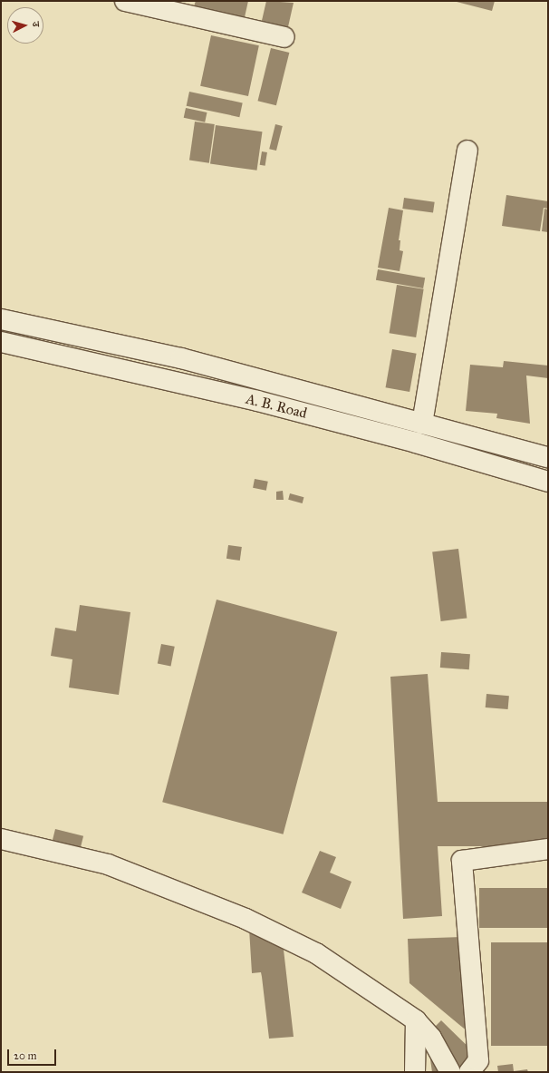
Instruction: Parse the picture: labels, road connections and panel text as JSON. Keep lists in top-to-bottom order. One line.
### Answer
{"streets":{"street":["A. B. Road"]},"scale_bar":"20 m","north":"right"}
